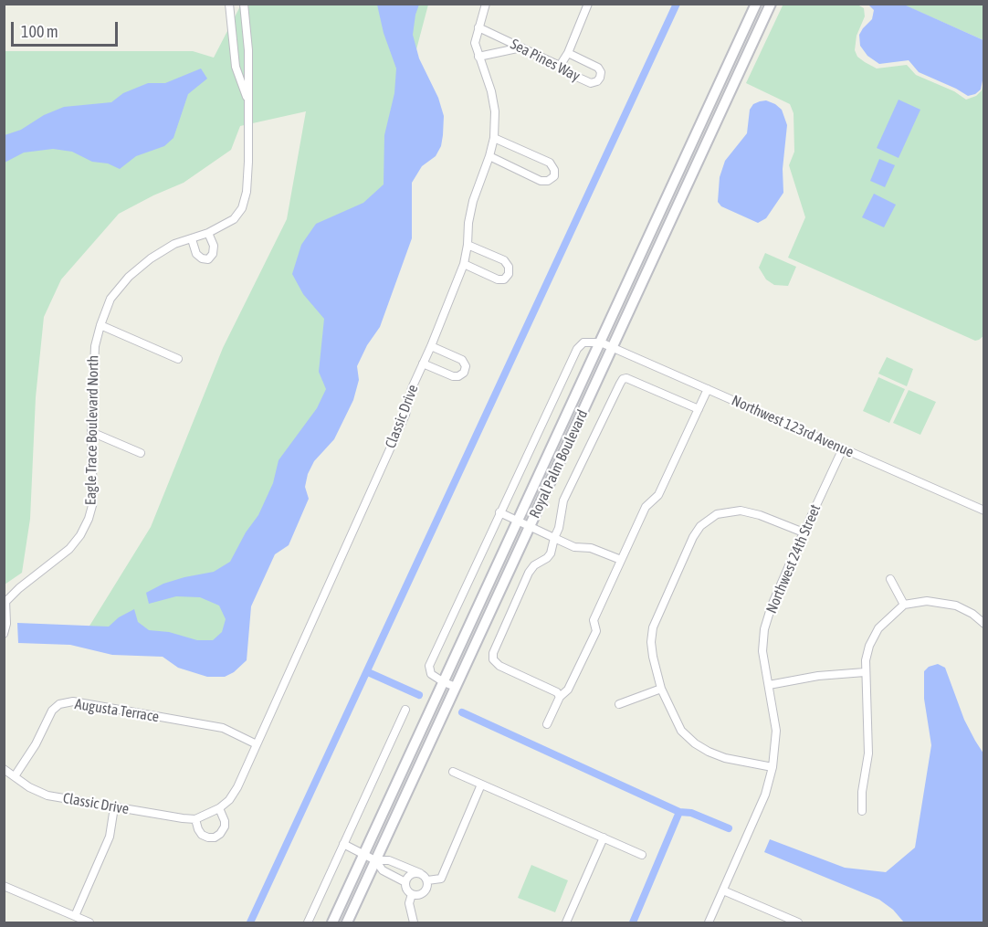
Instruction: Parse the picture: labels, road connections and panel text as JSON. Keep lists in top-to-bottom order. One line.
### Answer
{"streets":{"street":["Sea Pines Way","Classic Drive","Northwest 123rd Avenue","Eagle Trace Boulevard North","Royal Palm Boulevard","Northwest 24th Street","Augusta Terrace"]},"crossings":[["Sea Pines Way","Classic Drive"],["Classic Drive","Augusta Terrace"],["Northwest 123rd Avenue","Royal Palm Boulevard"],["Northwest 123rd Avenue","Northwest 24th Street"]],"scale_bar":"100 m"}
